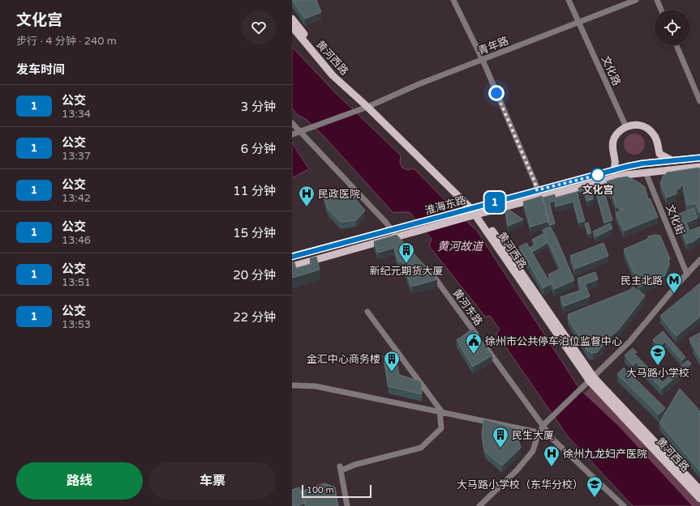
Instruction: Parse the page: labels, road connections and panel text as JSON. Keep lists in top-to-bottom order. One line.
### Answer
{"streets":{"main road":["黄河西路","淮海东路"],"street":["青年路","文化路","文化街","黄河东路"]},"crossings":[["青年路","黄河西路"],["青年路","文化路"],["黄河西路","淮海东路"],["淮海东路","文化街"]],"water":["黄河故道"],"places":{"other":["文化宫"],"hospital":["民政医院","徐州九龙妇产医院"],"building":["新纪元期货大厦","金汇中心商务楼","民生大厦"],"metro station":["民主北路"],"public building":["徐州市公共停车泊位监督中心"],"school or university":["大马路小学校","大马路小学校（东华分校）"]},"lines":["bus line 1"],"scale_bar":"100 m","page":{"heading":[["文化宫","步行 · 4 分钟 · 240 m"],"发车时间"],"on_map":"1","list":[{"mark":"1","name":"公交","note":"13:34","value":"3 分钟"},{"mark":"1","name":"公交","note":"13:37","value":"6 分钟"},{"mark":"1","name":"公交","note":"13:42","value":"11 分钟"},{"mark":"1","name":"公交","note":"13:46","value":"15 分钟"},{"mark":"1","name":"公交","note":"13:51","value":"20 分钟"},{"mark":"1","name":"公交","note":"13:53","value":"22 分钟"}],"buttons":["路线","车票"],"scale":"100 m"}}
